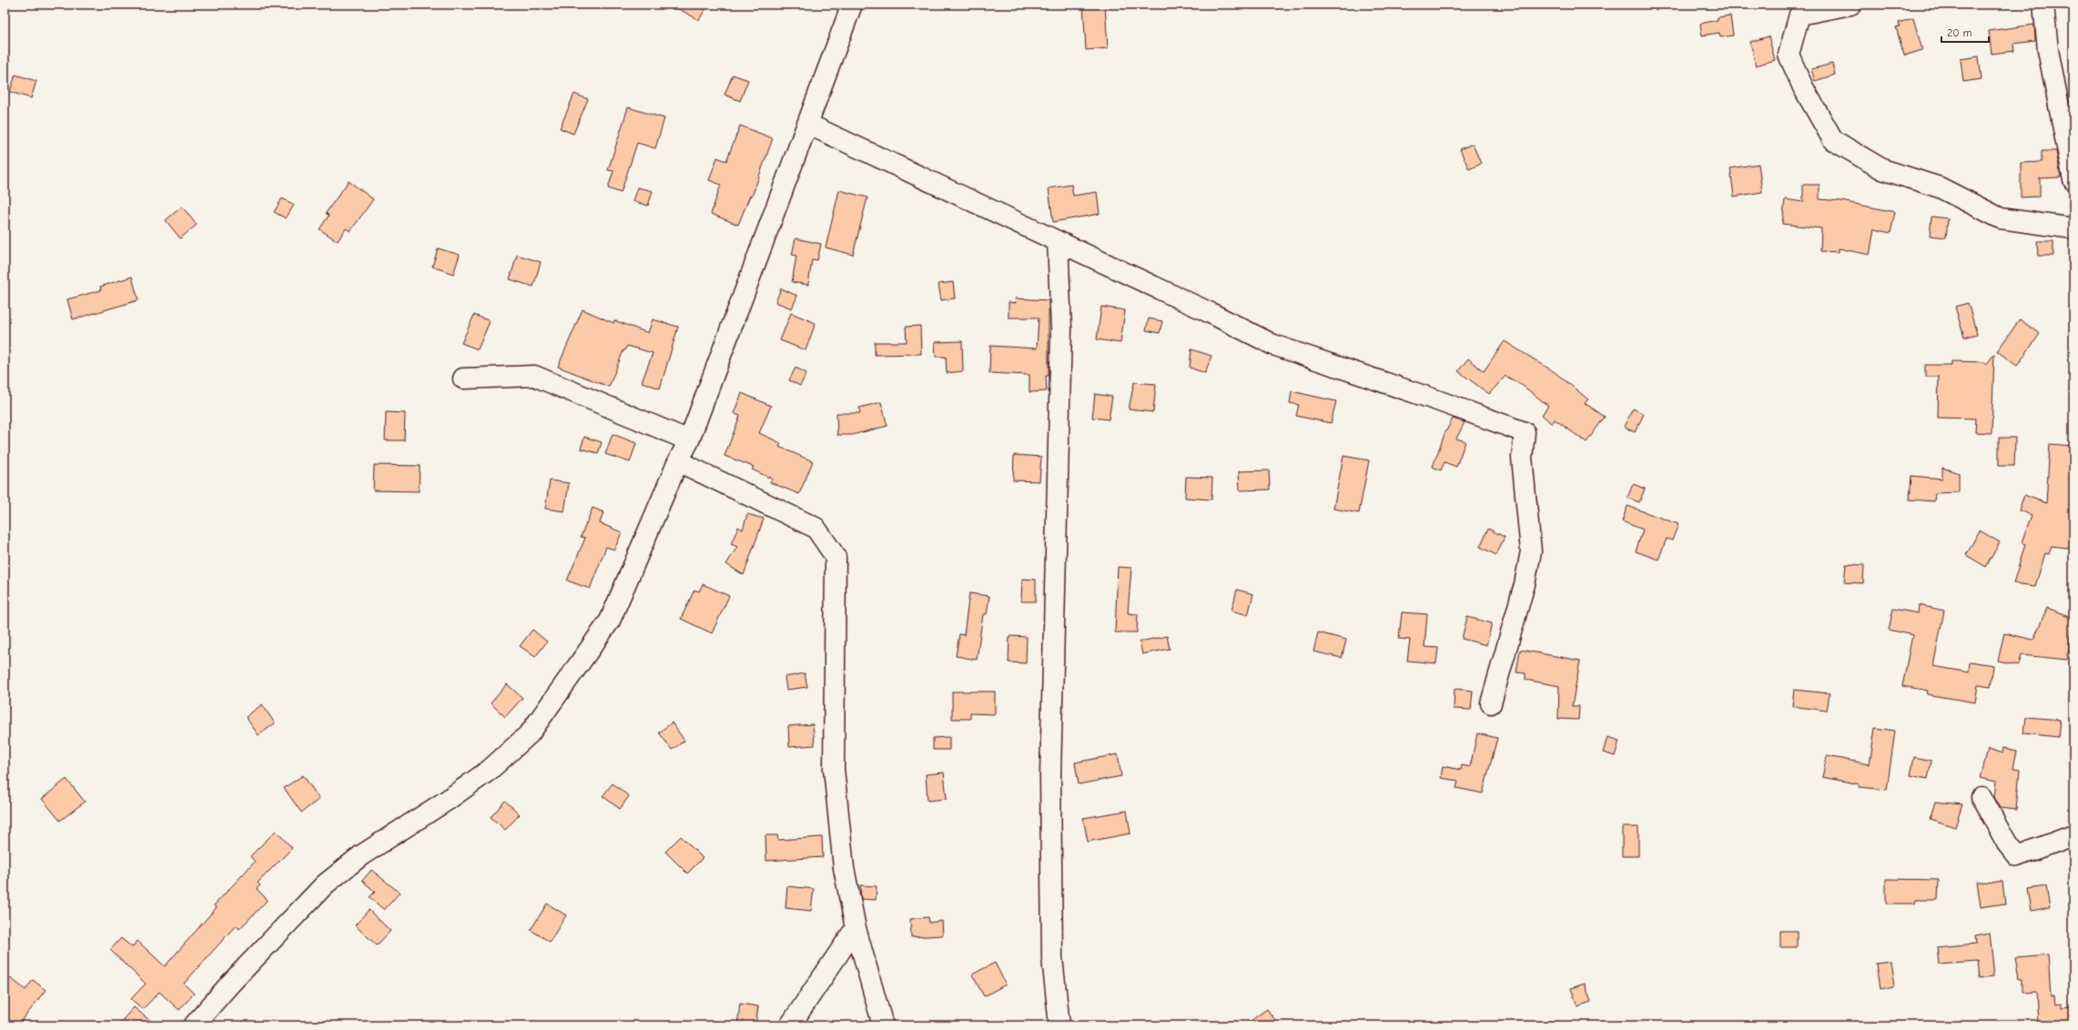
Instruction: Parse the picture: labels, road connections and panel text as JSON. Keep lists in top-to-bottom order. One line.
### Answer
{"scale_bar":"20 m"}
